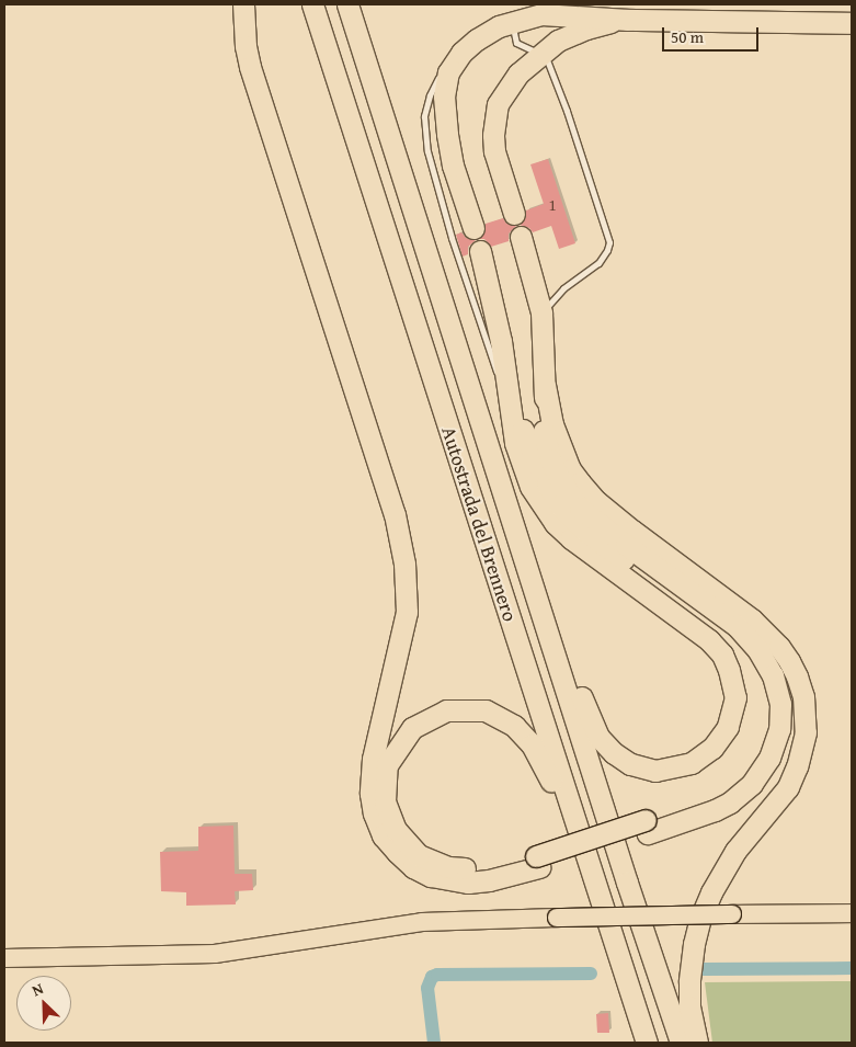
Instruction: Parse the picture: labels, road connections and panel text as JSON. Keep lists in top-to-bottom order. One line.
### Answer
{"streets":{"highway":["Autostrada del Brennero"]},"house_numbers":["1"],"scale_bar":"50 m","north":"top left"}
